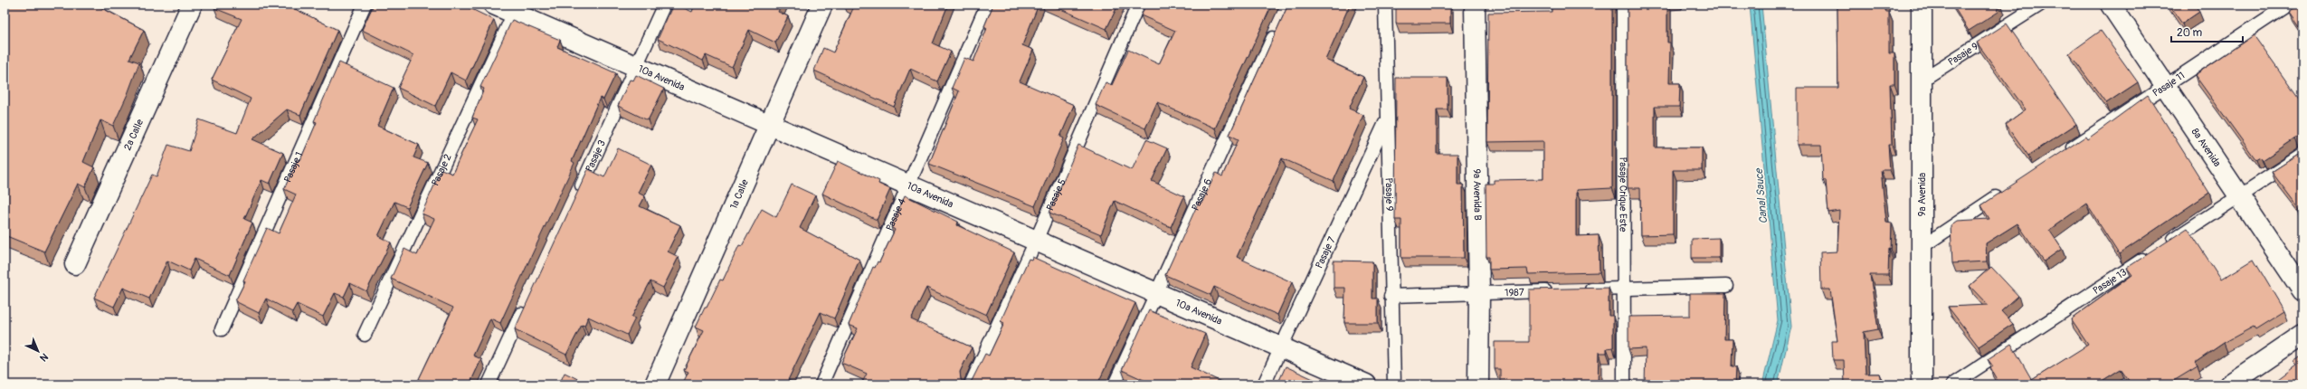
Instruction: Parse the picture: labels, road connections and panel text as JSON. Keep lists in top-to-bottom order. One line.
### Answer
{"streets":{"street":["10a Avenida","2a Calle","8a Avenida","1a Calle","9a Avenida B","9a Avenida"],"lane":["Pasaje 9","Pasaje 11","Pasaje 3","Pasaje 1","Pasaje 2","Pasaje 6","Pasaje Crique Este","Pasaje 5","Pasaje 4","Pasaje 7","Pasaje 13","1987"]},"crossings":[["Pasaje 9","9a Avenida"],["Pasaje 9","Pasaje 7"],["Pasaje 9","1987"],["10a Avenida","Pasaje 3"],["10a Avenida","Pasaje 2"],["10a Avenida","1a Calle"],["10a Avenida","Pasaje 6"],["10a Avenida","Pasaje 5"],["10a Avenida","Pasaje 4"],["10a Avenida","Pasaje 7"],["Pasaje 11","8a Avenida"],["8a Avenida","Pasaje 13"],["9a Avenida B","1987"]],"water":["Canal Sauce"],"scale_bar":"20 m","north":"bottom right"}
